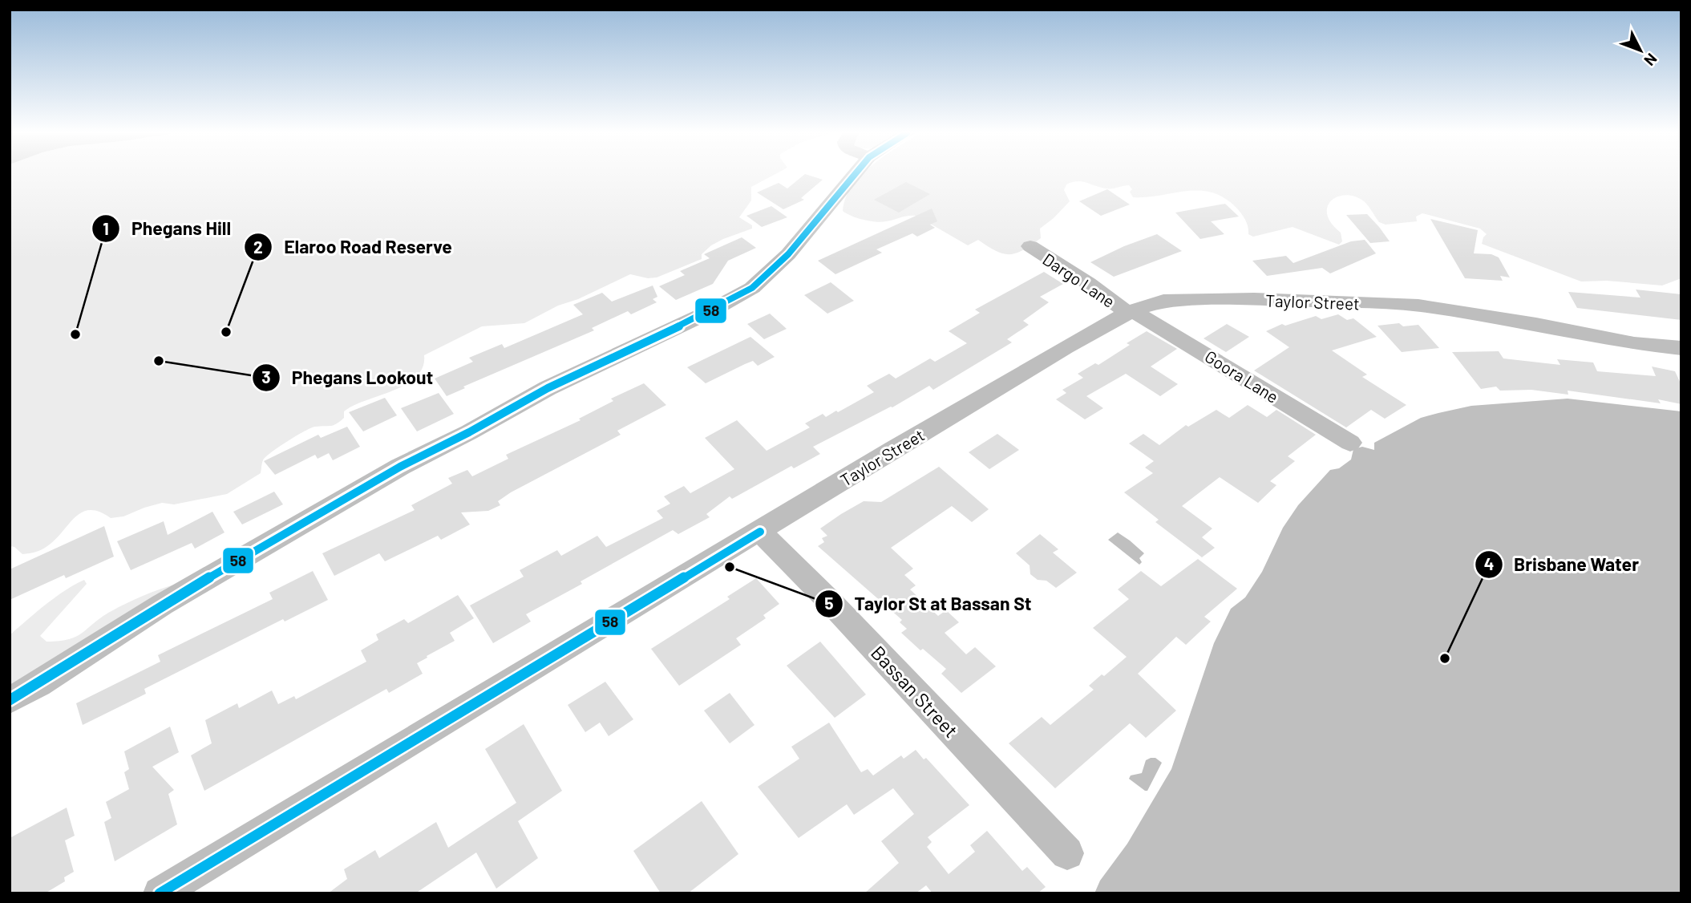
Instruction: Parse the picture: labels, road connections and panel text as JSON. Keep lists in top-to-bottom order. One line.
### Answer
{"streets":{"street":["Dargo Lane","Taylor Street","Goora Lane","Bassan Street"]},"crossings":[["Dargo Lane","Taylor Street"],["Dargo Lane","Goora Lane"],["Taylor Street","Goora Lane"],["Taylor Street","Bassan Street"]],"places":["Elaroo Road Reserve","Phegans Hill","Phegans Lookout","Taylor St at Bassan St","Brisbane Water"],"lines":["transit line 58"],"north":"bottom right"}
